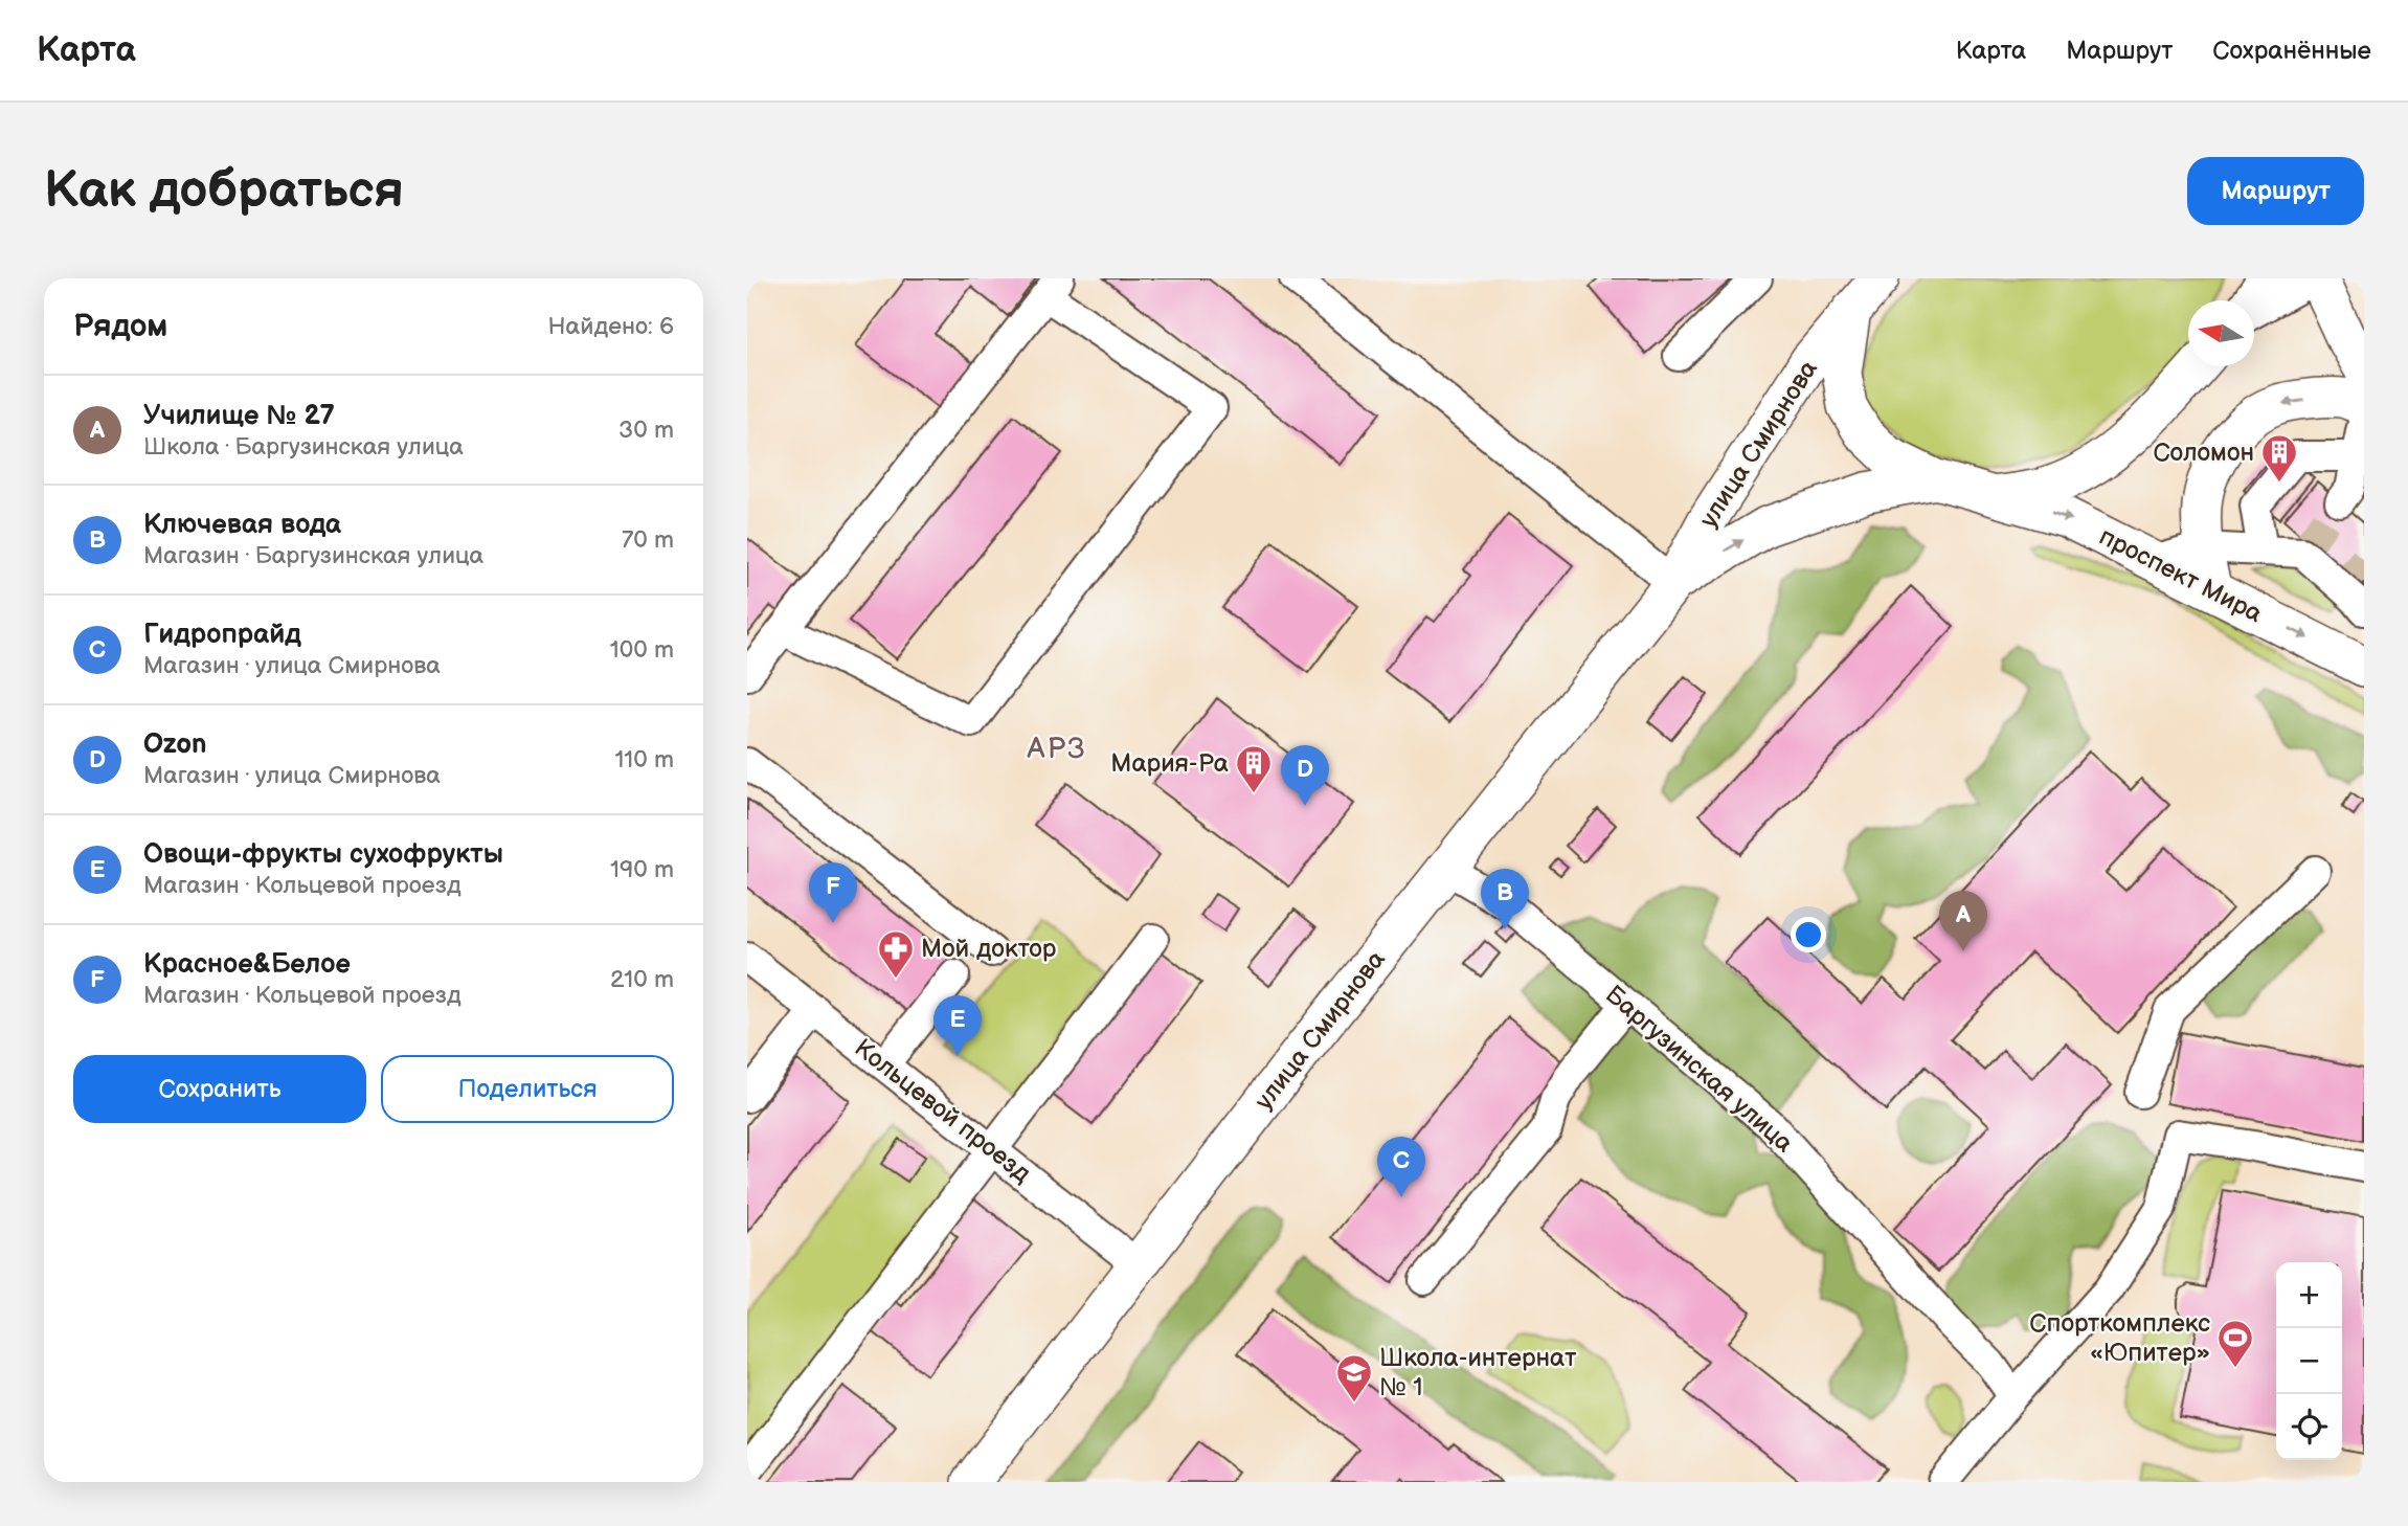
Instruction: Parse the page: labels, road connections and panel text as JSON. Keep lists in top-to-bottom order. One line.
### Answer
{"streets":{"main road":["улица Смирнова","проспект Мира"],"street":["Баргузинская улица","Кольцевой проезд"]},"crossings":[["улица Смирнова","проспект Мира"],["улица Смирнова","Баргузинская улица"],["улица Смирнова","Кольцевой проезд"]],"one_way":["проспект Мира"],"districts":["АРЗ"],"places":{"building":["Соломон","Мария-Ра"],"pharmacy":["Мой доктор"],"sports":["Спорткомплекс «Юпитер»"],"school or university":["Школа-интернат № 1"]},"north":"left","page":{"header":"Карта","nav":["Карта","Маршрут","Сохранённые"],"buttons":["Маршрут",["Сохранить","Поделиться"]],"title":"Как добраться","heading":["Рядом","Найдено: 6"],"list":[{"mark":"A","name":"Училище № 27","note":"Школа · Баргузинская улица","value":"30 m"},{"mark":"B","name":"Ключевая вода","note":"Магазин · Баргузинская улица","value":"70 m"},{"mark":"C","name":"Гидропрайд","note":"Магазин · улица Смирнова","value":"100 m"},{"mark":"D","name":"Ozon","note":"Магазин · улица Смирнова","value":"110 m"},{"mark":"E","name":"Овощи-фрукты сухофрукты","note":"Магазин · Кольцевой проезд","value":"190 m"},{"mark":"F","name":"Красное&Белое","note":"Магазин · Кольцевой проезд","value":"210 m"}],"pins":["D","F","B","A","E","C"],"map_buttons":["+","−"]}}
